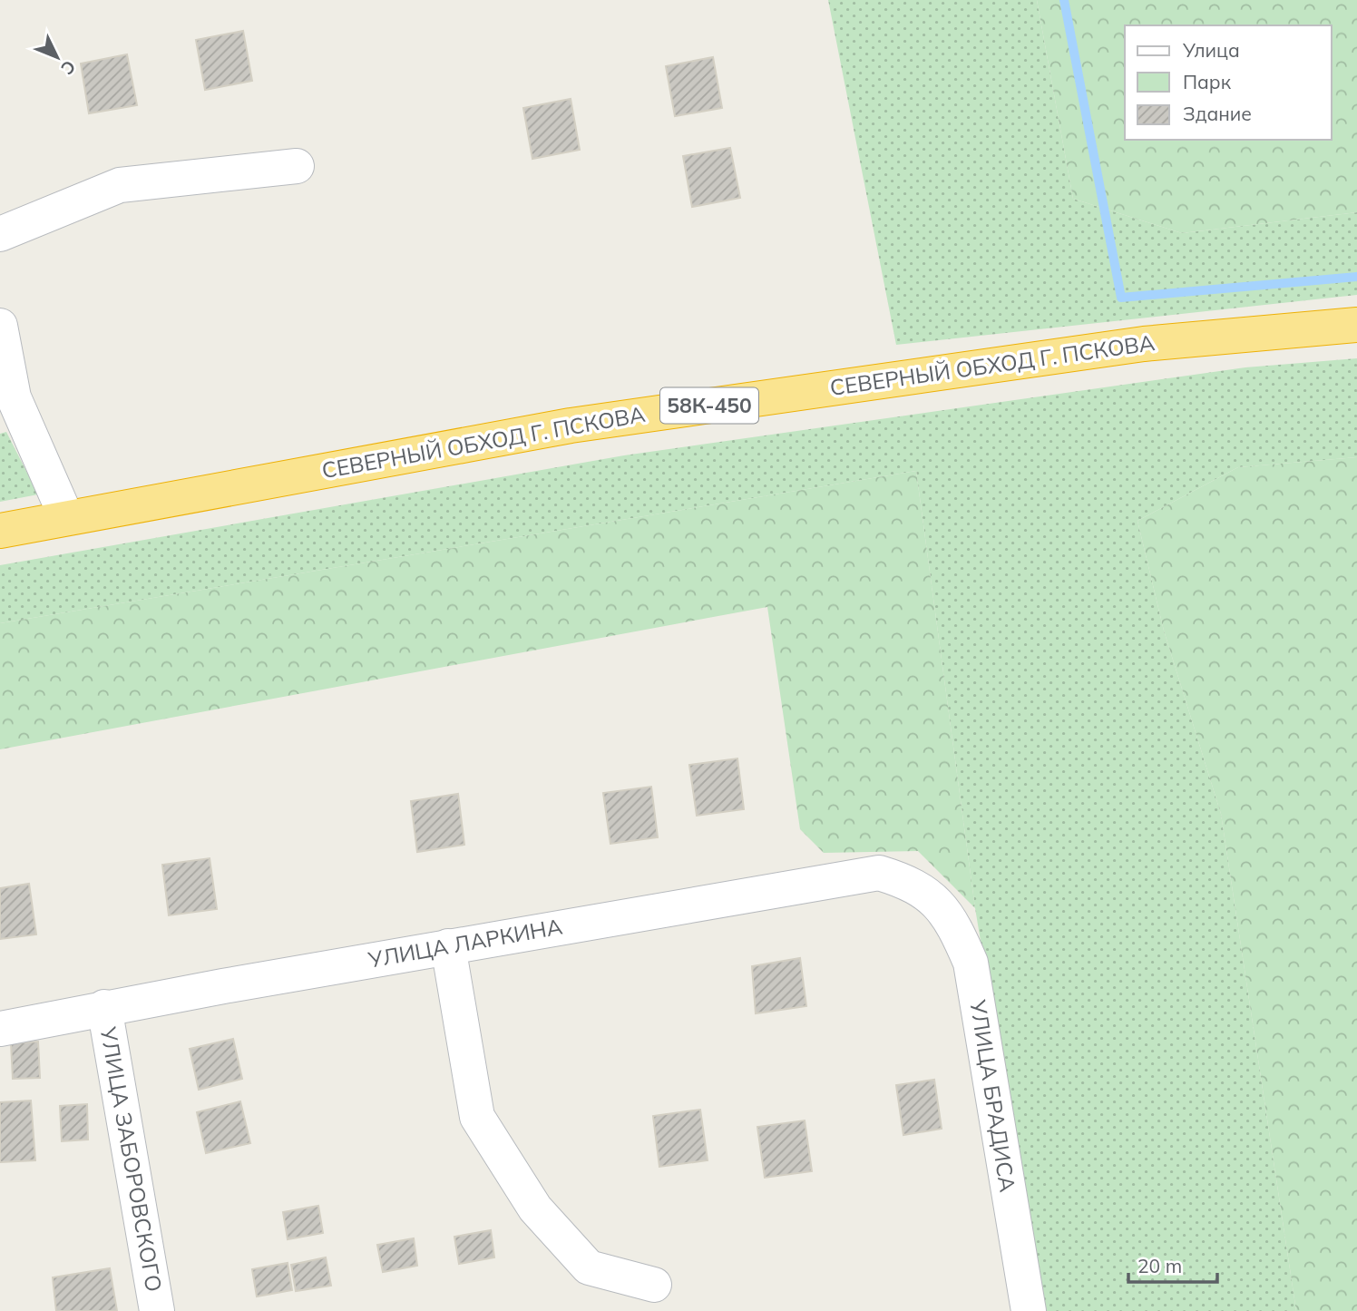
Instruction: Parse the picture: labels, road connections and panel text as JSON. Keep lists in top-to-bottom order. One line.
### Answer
{"streets":{"highway":["СЕВЕРНЫЙ ОБХОД Г. ПСКОВА","58К-450"],"street":["УЛИЦА ЛАРКИНА","УЛИЦА БРАДИСА","УЛИЦА ЗАБОРОВСКОГО"]},"crossings":[["СЕВЕРНЫЙ ОБХОД Г. ПСКОВА","58К-450"],["УЛИЦА ЛАРКИНА","УЛИЦА БРАДИСА"],["УЛИЦА ЛАРКИНА","УЛИЦА ЗАБОРОВСКОГО"]],"legend":["Улица","Парк","Здание"],"scale_bar":"20 m","north":"bottom right"}
